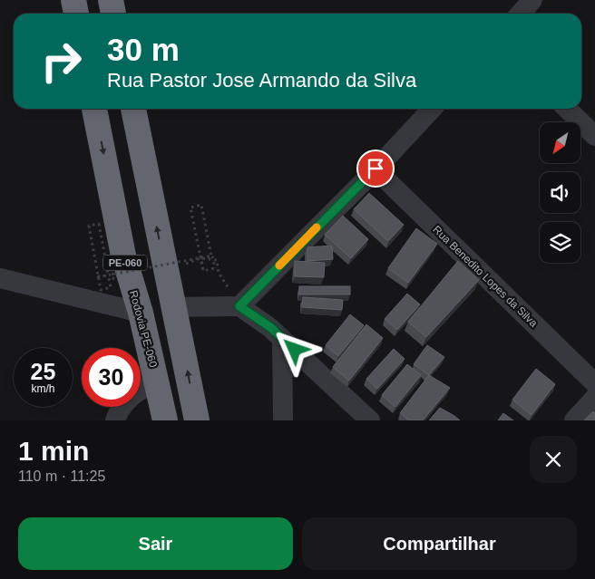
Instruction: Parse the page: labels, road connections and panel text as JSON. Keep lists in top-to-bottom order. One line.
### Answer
{"streets":{"highway":["PE-060","Rodovia PE-060"],"street":["Rua Benedito Lopes da Silva"]},"north":"bottom left","page":{"turn":["30 m","Rua Pastor Jose Armando da Silva"],"speed":"25 km/h","limit":"30","heading":["1 min","110 m · 11:25"],"buttons":["Sair","Compartilhar"]}}
